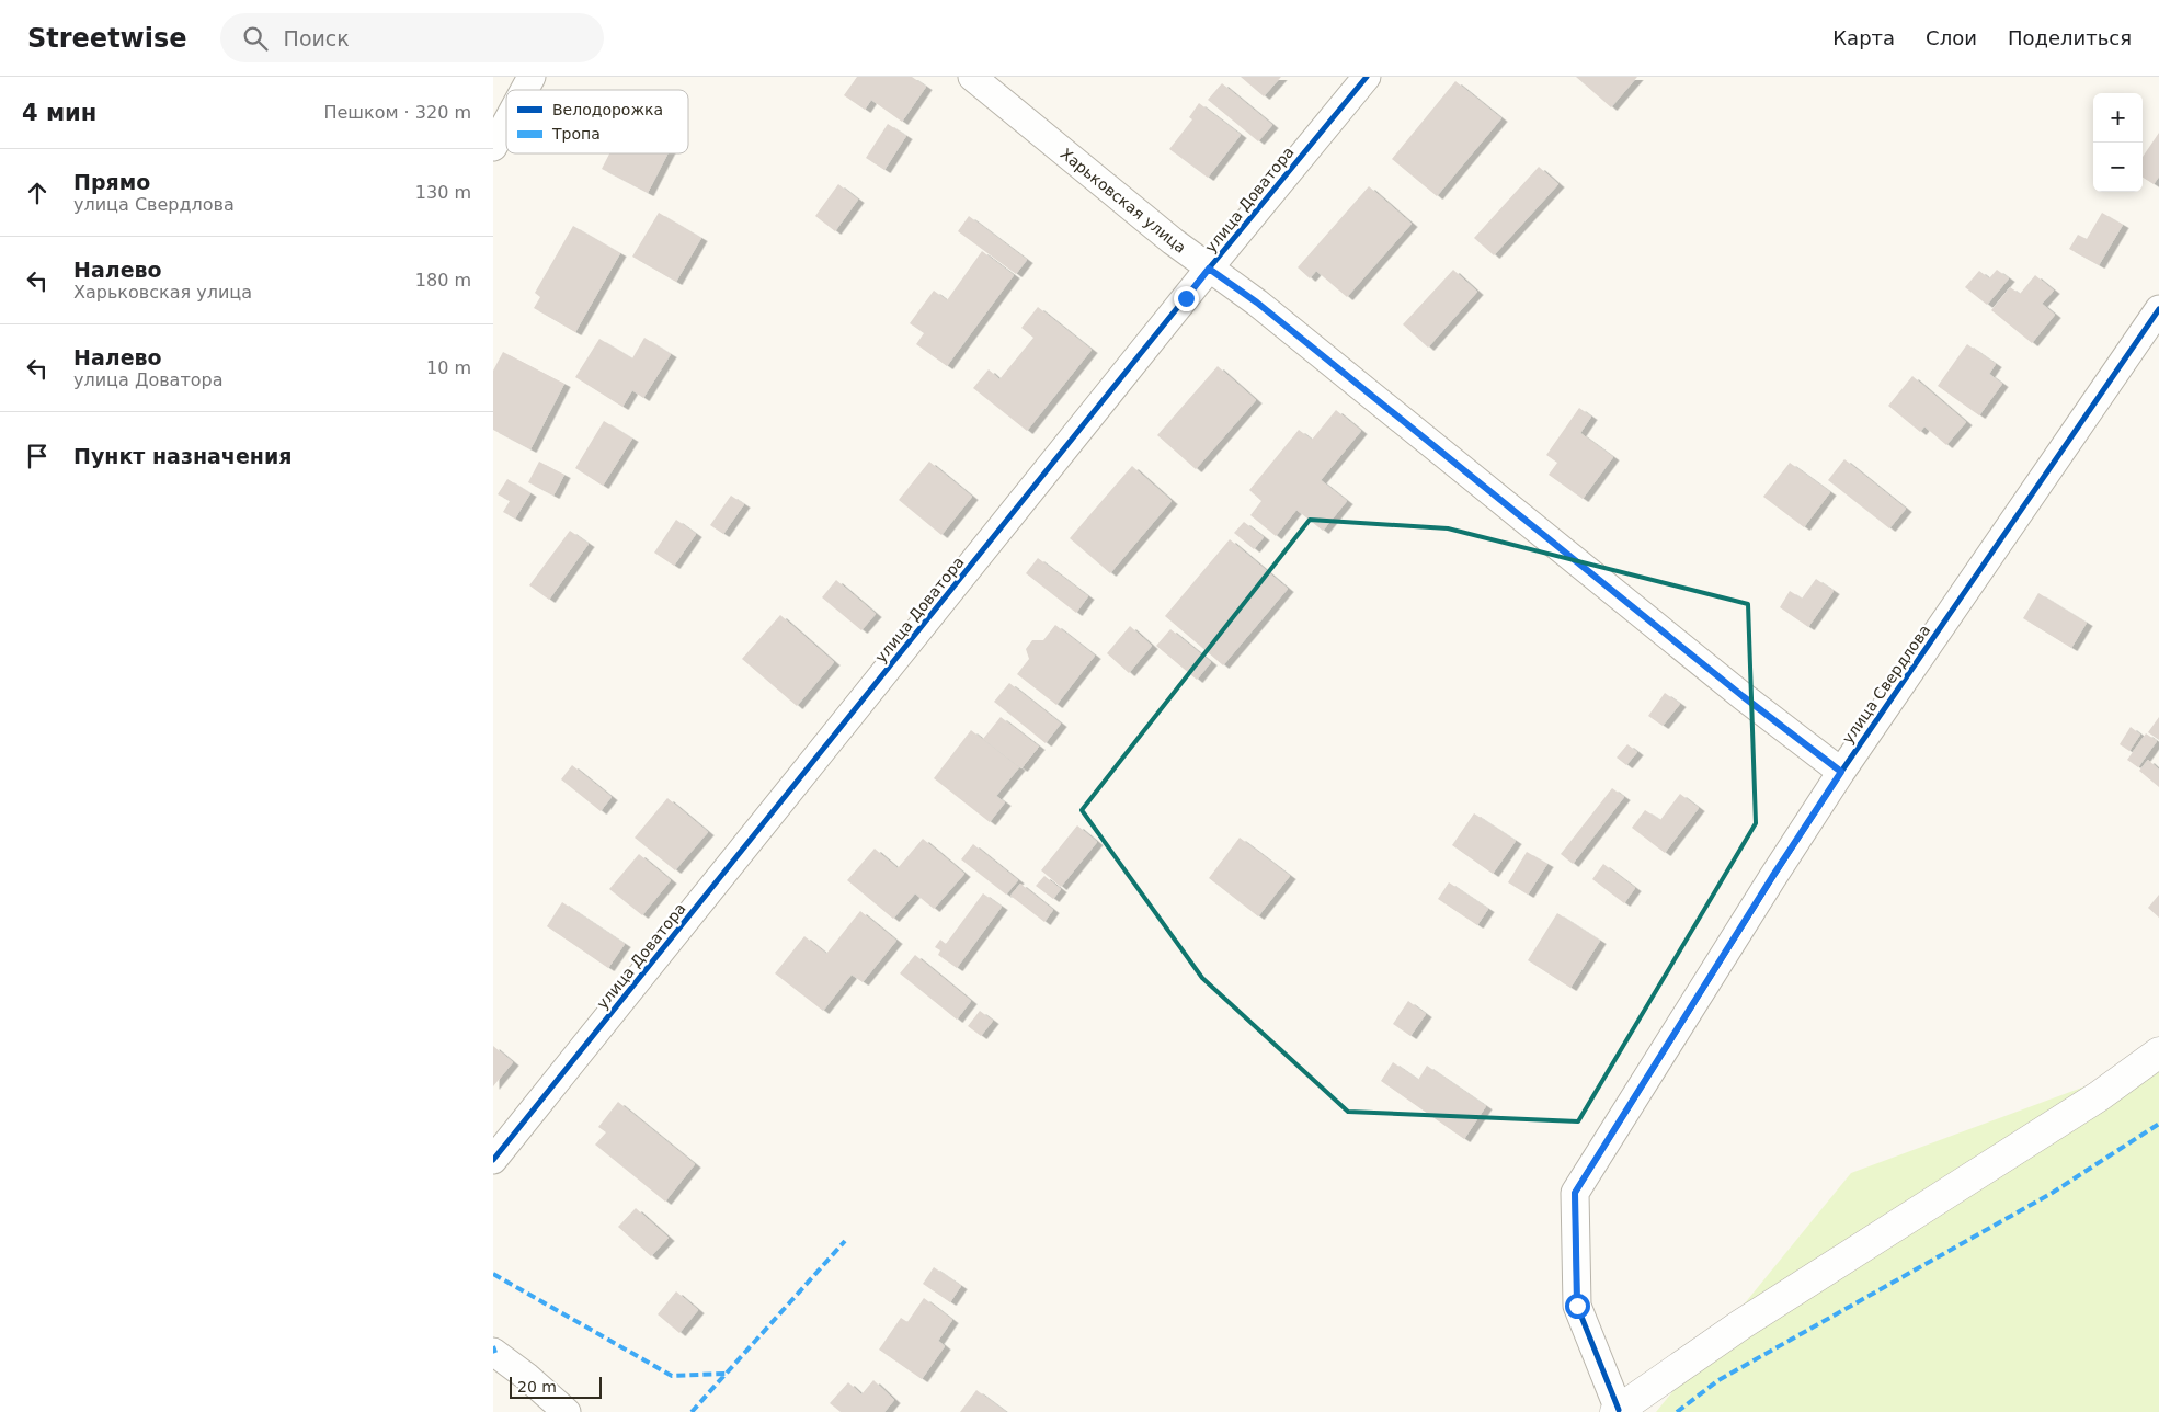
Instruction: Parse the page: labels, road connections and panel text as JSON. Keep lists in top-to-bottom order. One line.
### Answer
{"streets":{"street":["улица Доватора","Харьковская улица","улица Свердлова"]},"crossings":[["улица Доватора","Харьковская улица"],["Харьковская улица","улица Свердлова"]],"legend":["Велодорожка","Тропа"],"scale_bar":"20 m","page":{"header":"Streetwise","search":"Поиск","nav":["Карта","Слои","Поделиться"],"heading":["4 мин","Пешком · 320 m"],"map_buttons":["+","−"],"list":[["Прямо","улица Свердлова","130 m"],["Налево","Харьковская улица","180 m"],["Налево","улица Доватора","10 m"],"Пункт назначения"],"scale":"20 m"}}
